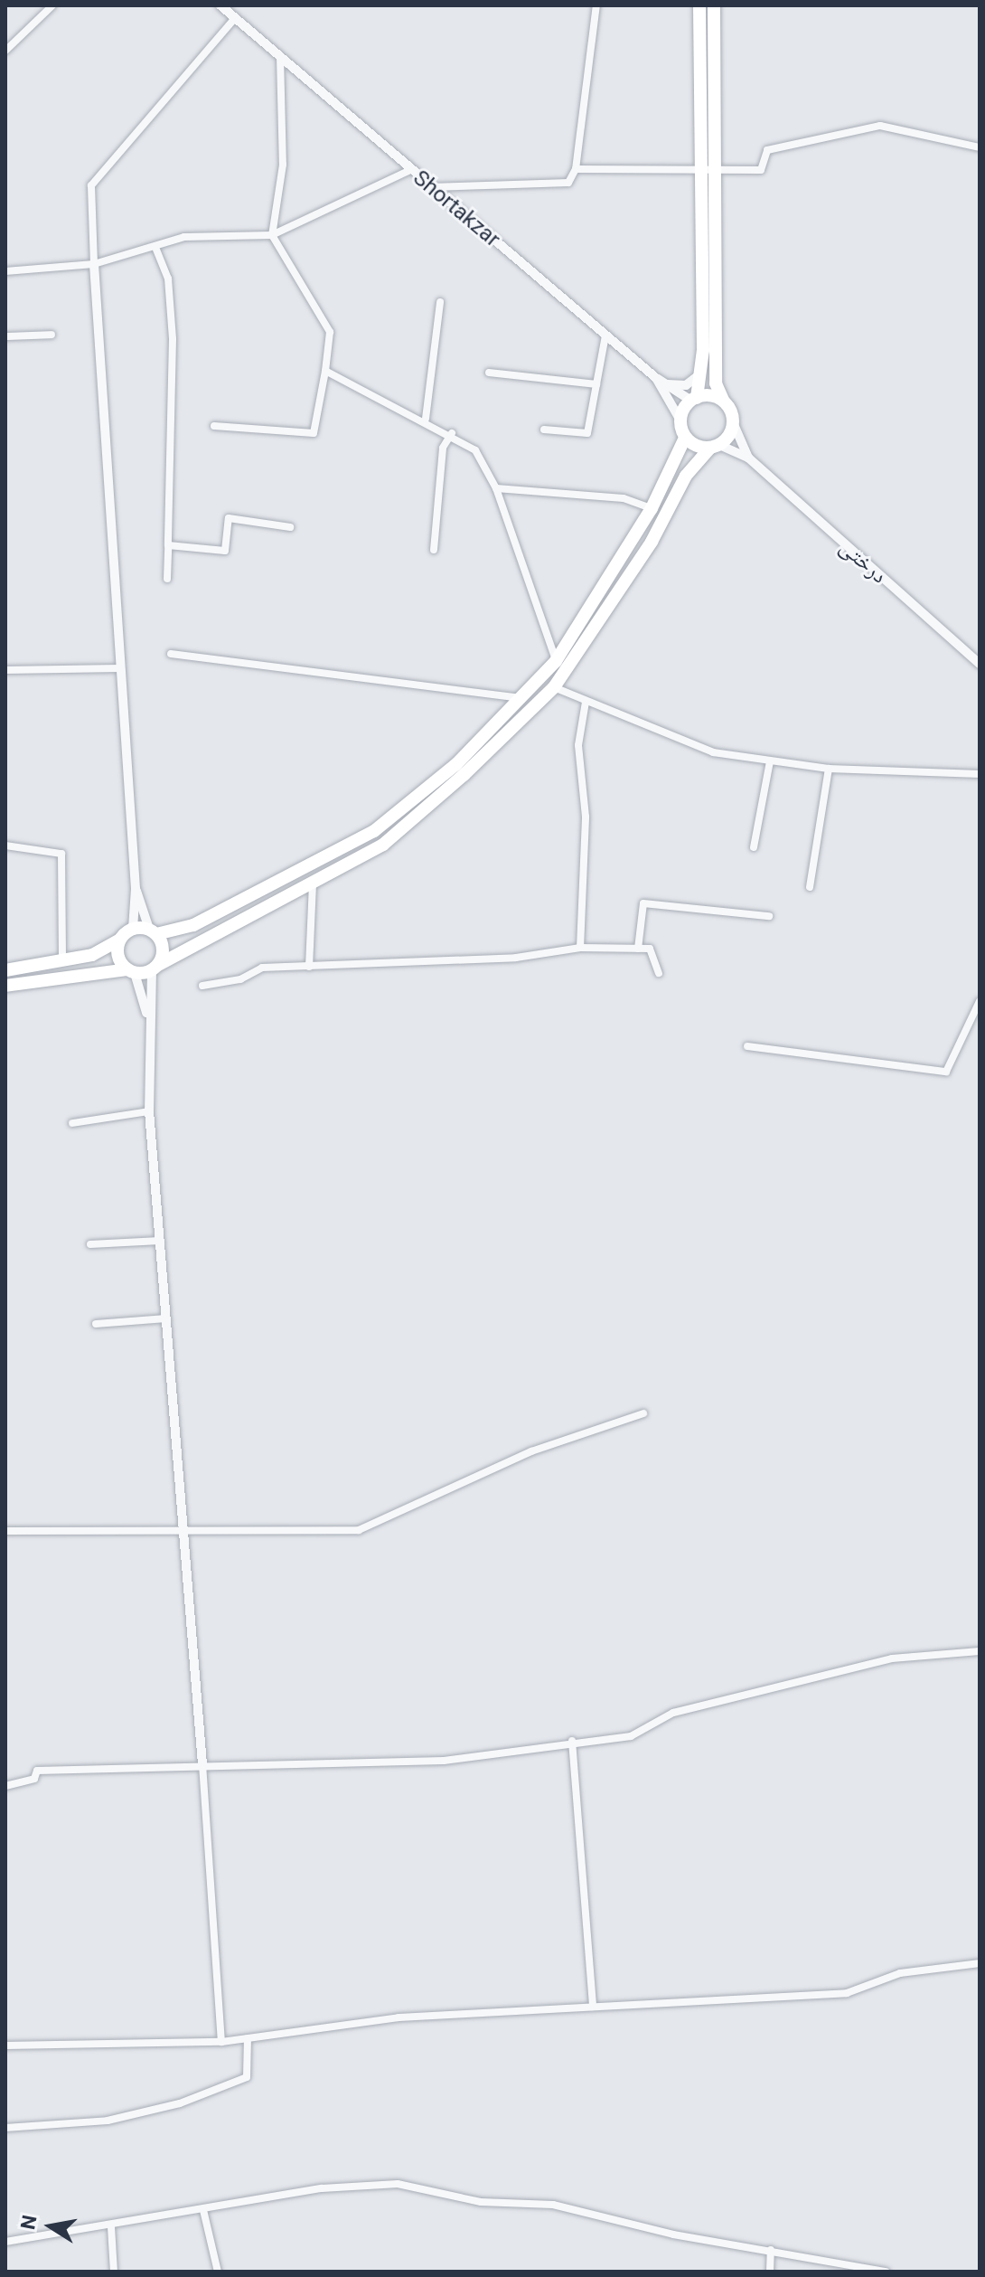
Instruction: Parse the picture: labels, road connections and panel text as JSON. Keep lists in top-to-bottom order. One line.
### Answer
{"streets":{"street":["Shortakzar","درختی"]},"north":"left"}
